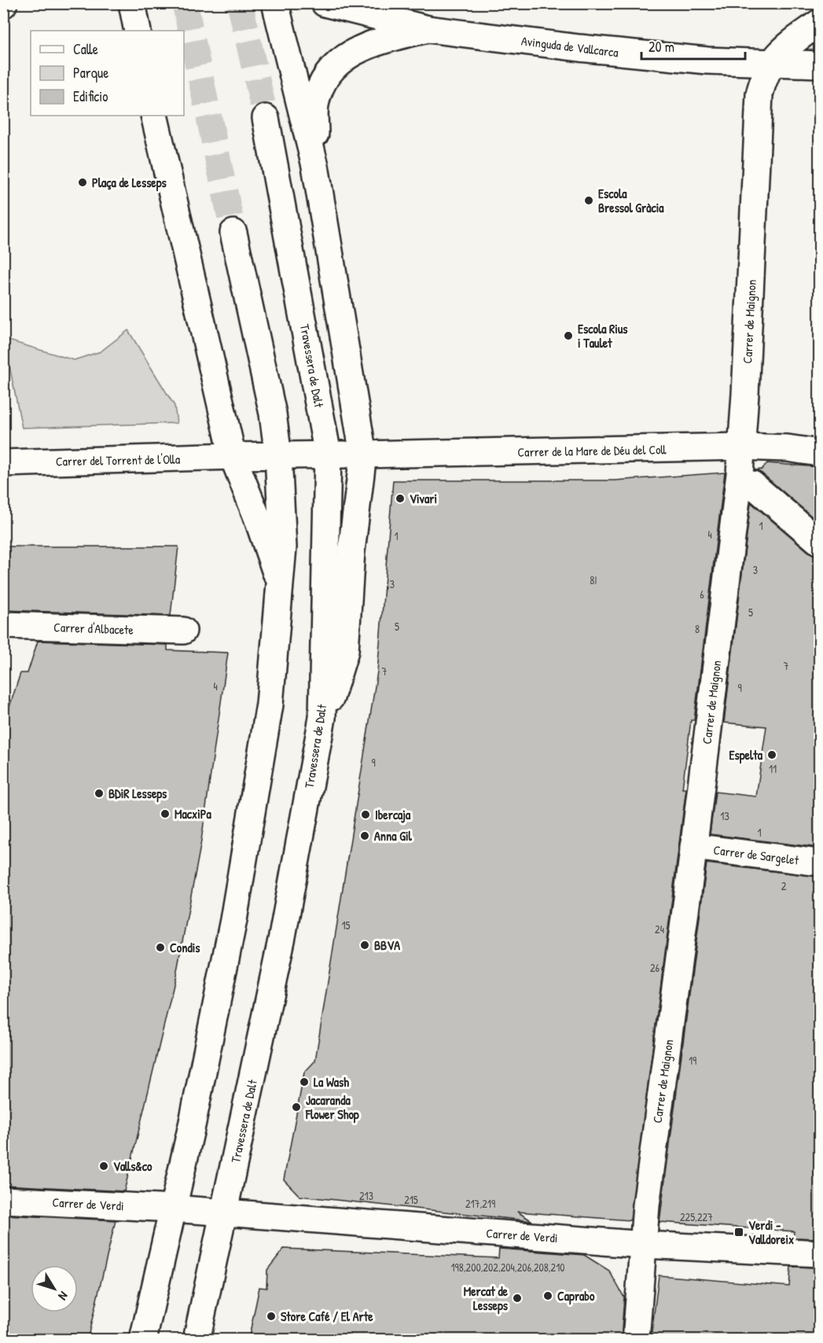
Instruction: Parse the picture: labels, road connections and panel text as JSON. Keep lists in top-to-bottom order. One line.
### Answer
{"streets":{"main road":["Avinguda de Vallcarca","Carrer de Maignon","Travessera de Dalt","Carrer de la Mare de Déu del Coll","Carrer del Torrent de l'Olla","Carrer d'Albacete","Carrer de Sargelet","Carrer de Verdi"]},"crossings":[["Avinguda de Vallcarca","Carrer de Maignon"],["Carrer de Maignon","Carrer de la Mare de Déu del Coll"],["Carrer de Maignon","Carrer de Sargelet"],["Carrer de Maignon","Carrer de Verdi"],["Travessera de Dalt","Carrer de la Mare de Déu del Coll"],["Travessera de Dalt","Carrer de Verdi"],["Carrer de la Mare de Déu del Coll","Carrer del Torrent de l'Olla"]],"places":{"other":["Plaça de Lesseps","Escola Bressol Gràcia","Escola Rius i Taulet","Vivari","Espelta","BDiR Lesseps","MacxiPa","Ibercaja","Anna Gil","BBVA","Condis","La Wash","Jacaranda Flower Shop","Valls&co","Caprabo","Mercat de Lesseps","Store Café / El Arte"],"transit":["Verdi - Valldoreix"]},"house_numbers":["1","4","1","3","8I","3","6","5","5","8","7","7","4","9","9","11","13","1","2","15","24","26","19","213","215","217,219","225,227","198,200,202,204,206,208,210"],"legend":["Calle","Parque","Edificio"],"scale_bar":"20 m","north":"bottom right"}
